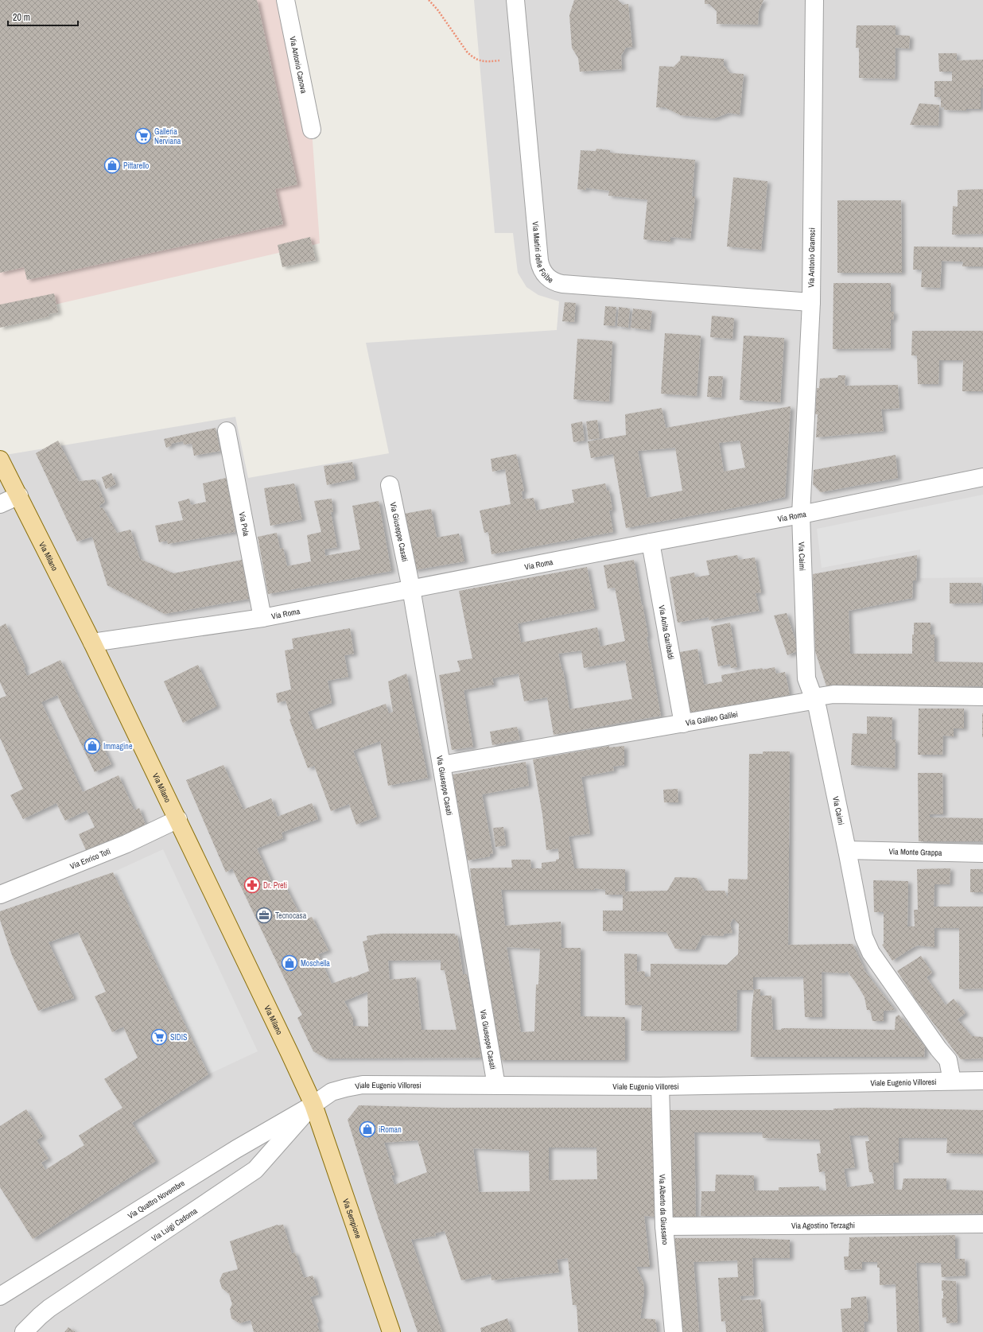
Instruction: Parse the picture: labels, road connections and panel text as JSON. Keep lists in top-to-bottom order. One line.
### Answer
{"streets":{"main road":["Via Milano","Via Sempione"],"street":["Via Antonio Canova","Via Martiri delle Foibe","Via Antonio Gramsci","Via Roma","Via Pola","Via Giuseppe Casati","Via Caimi","Via Anita Garibaldi","Via Galileo Galilei","Via Monte Grappa","Via Enrico Toti","Viale Eugenio Villoresi","Via Quattro Novembre","Via Alberto da Giussano","Via Luigi Cadorna","Via Agostino Terzaghi"]},"crossings":[["Via Martiri delle Foibe","Via Antonio Gramsci"],["Via Antonio Gramsci","Via Roma"],["Via Antonio Gramsci","Via Caimi"],["Via Roma","Via Pola"],["Via Roma","Via Giuseppe Casati"],["Via Roma","Via Milano"],["Via Roma","Via Caimi"],["Via Roma","Via Anita Garibaldi"],["Via Giuseppe Casati","Via Galileo Galilei"],["Via Giuseppe Casati","Viale Eugenio Villoresi"],["Via Milano","Via Enrico Toti"],["Via Milano","Viale Eugenio Villoresi"],["Via Milano","Via Quattro Novembre"],["Via Milano","Via Sempione"],["Via Milano","Via Luigi Cadorna"],["Via Caimi","Via Galileo Galilei"],["Via Caimi","Via Monte Grappa"],["Via Caimi","Viale Eugenio Villoresi"],["Via Anita Garibaldi","Via Galileo Galilei"],["Viale Eugenio Villoresi","Via Quattro Novembre"],["Viale Eugenio Villoresi","Via Alberto da Giussano"],["Viale Eugenio Villoresi","Via Sempione"],["Viale Eugenio Villoresi","Via Luigi Cadorna"],["Via Quattro Novembre","Via Sempione"],["Via Quattro Novembre","Via Luigi Cadorna"],["Via Alberto da Giussano","Via Agostino Terzaghi"],["Via Sempione","Via Luigi Cadorna"]],"places":{"supermarket":["Galleria Nerviana","SIDIS"],"shop":["Pittarello","Immagine","Moschella","iRoman"],"pharmacy":["Dr. Preti"],"office":["Tecnocasa"]},"scale_bar":"20 m"}
